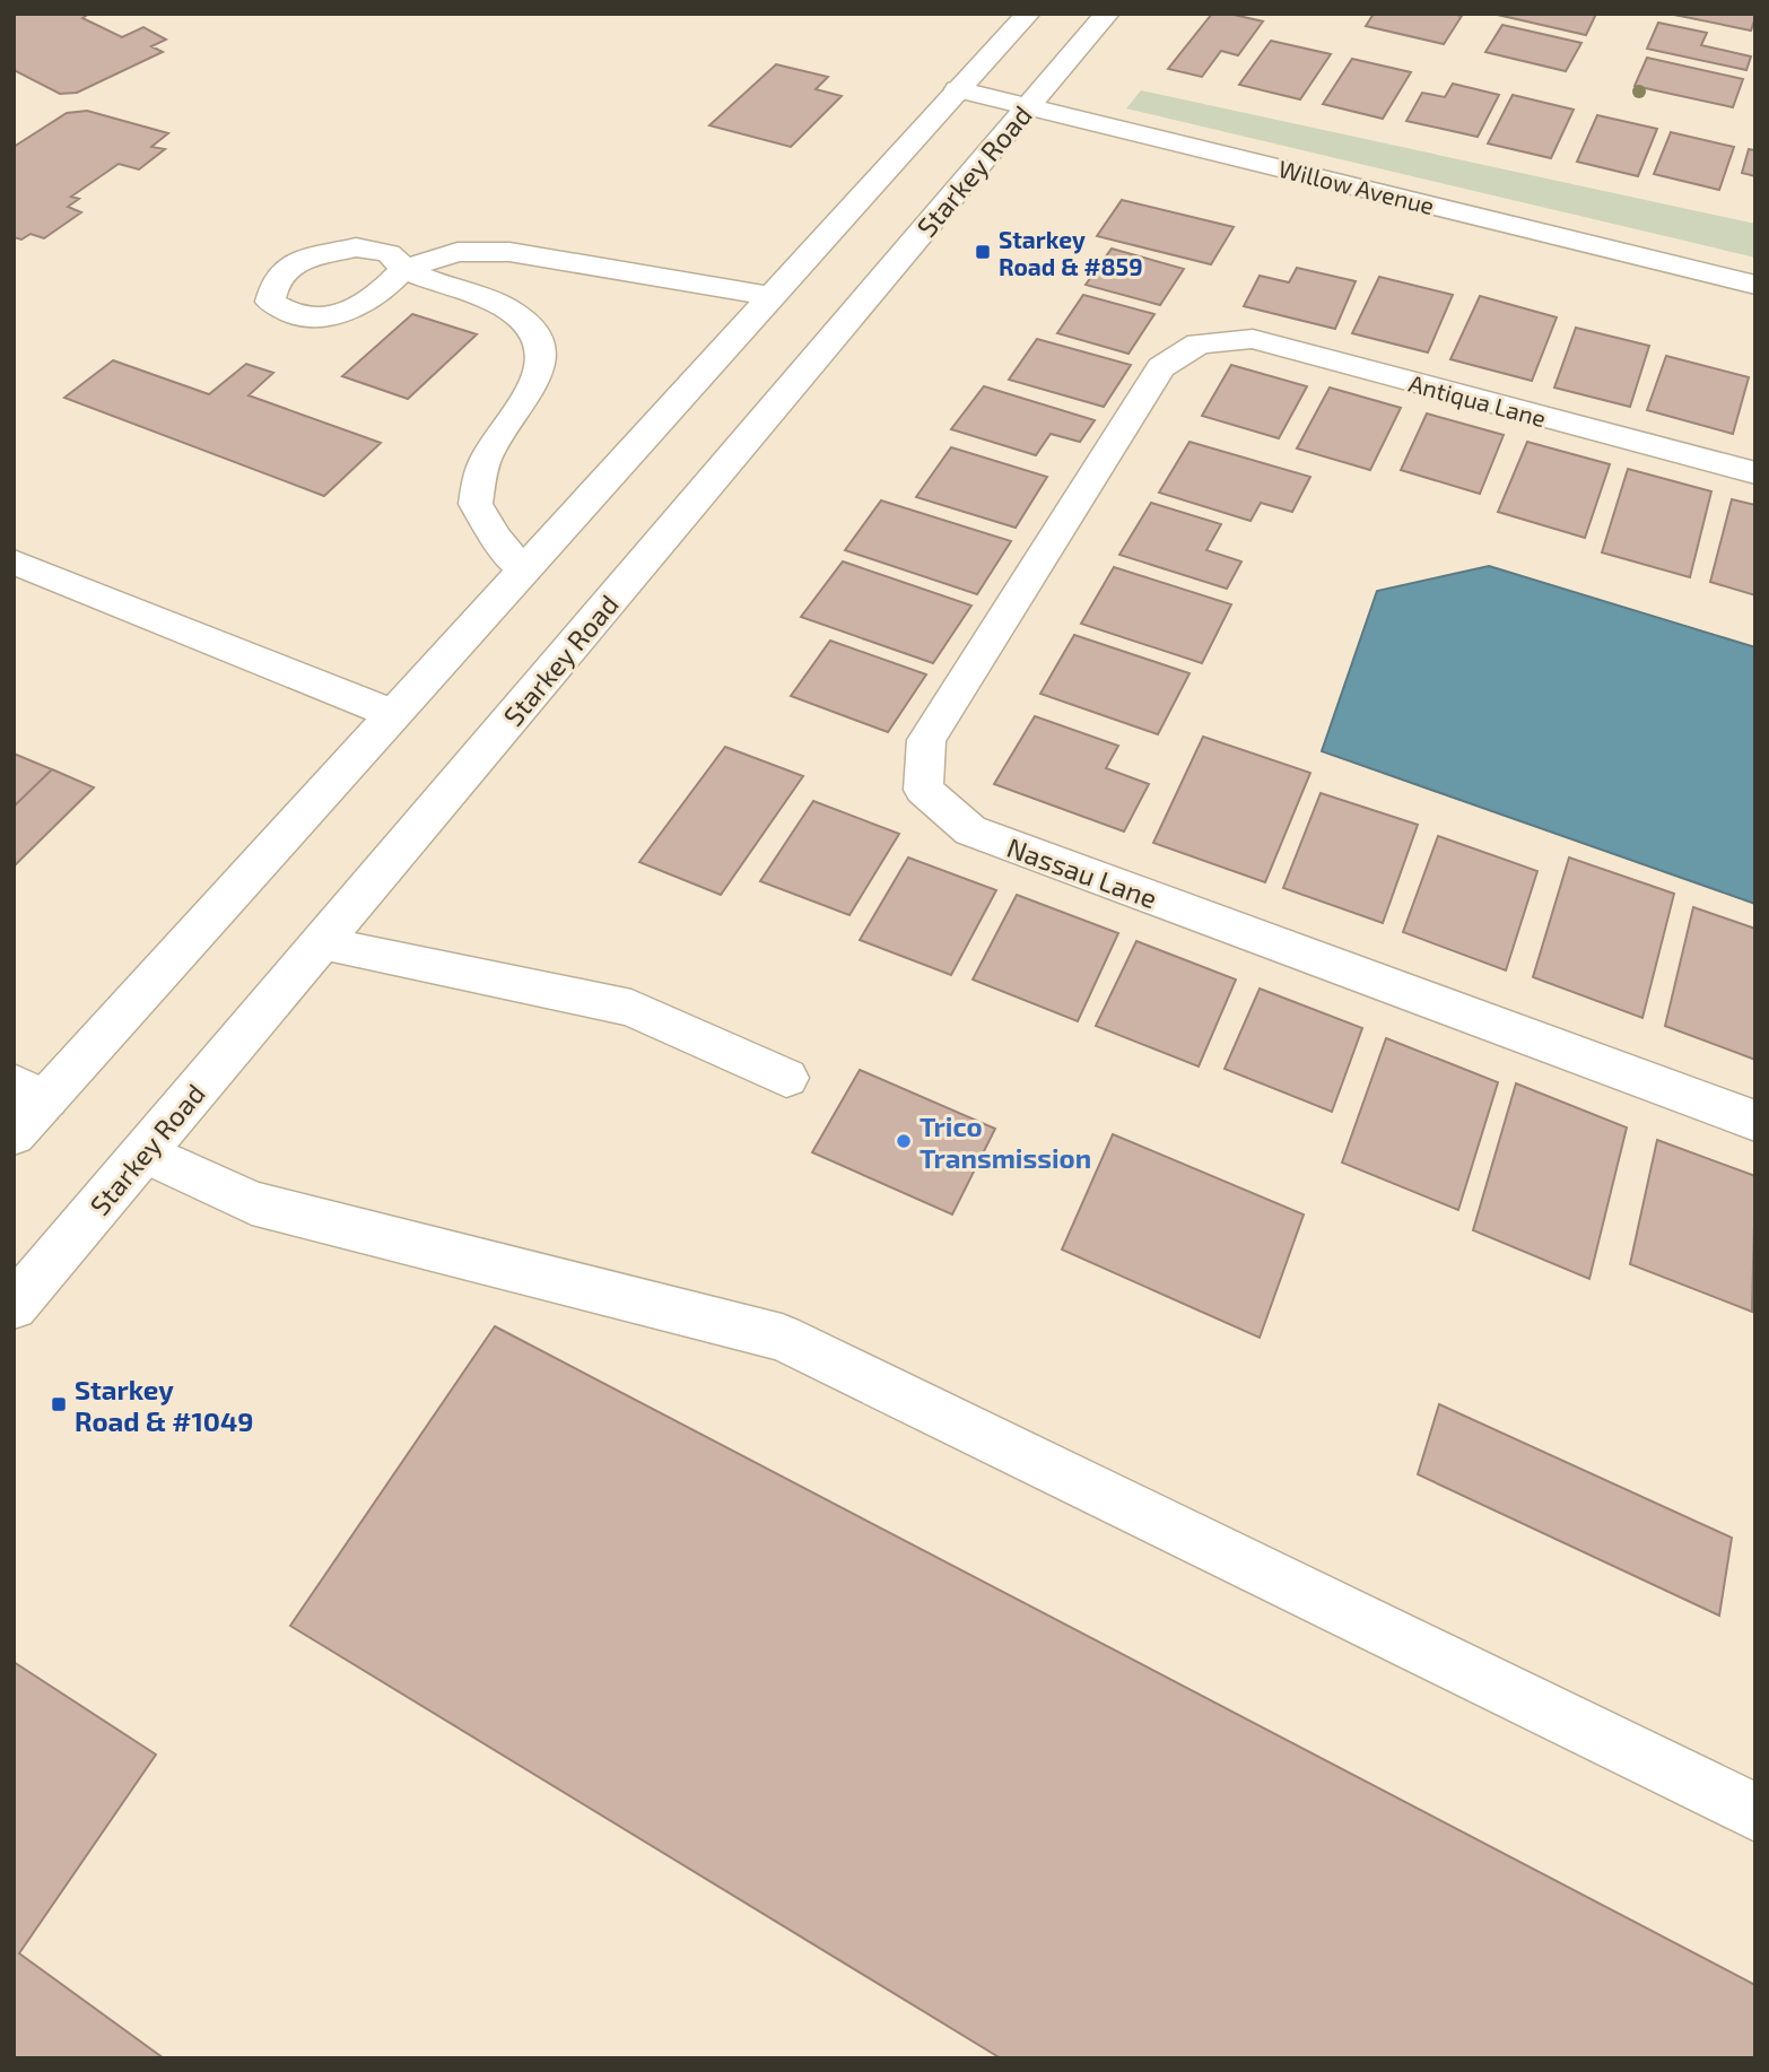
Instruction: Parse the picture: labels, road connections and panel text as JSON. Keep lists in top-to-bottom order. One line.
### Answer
{"streets":{"main road":["Starkey Road","Willow Avenue","Antiqua Lane","Nassau Lane"]},"crossings":[["Starkey Road","Willow Avenue"],["Antiqua Lane","Nassau Lane"]],"places":{"transit":["Starkey Road & #859","Starkey Road & #1049"],"other":["Trico Transmission"]}}
